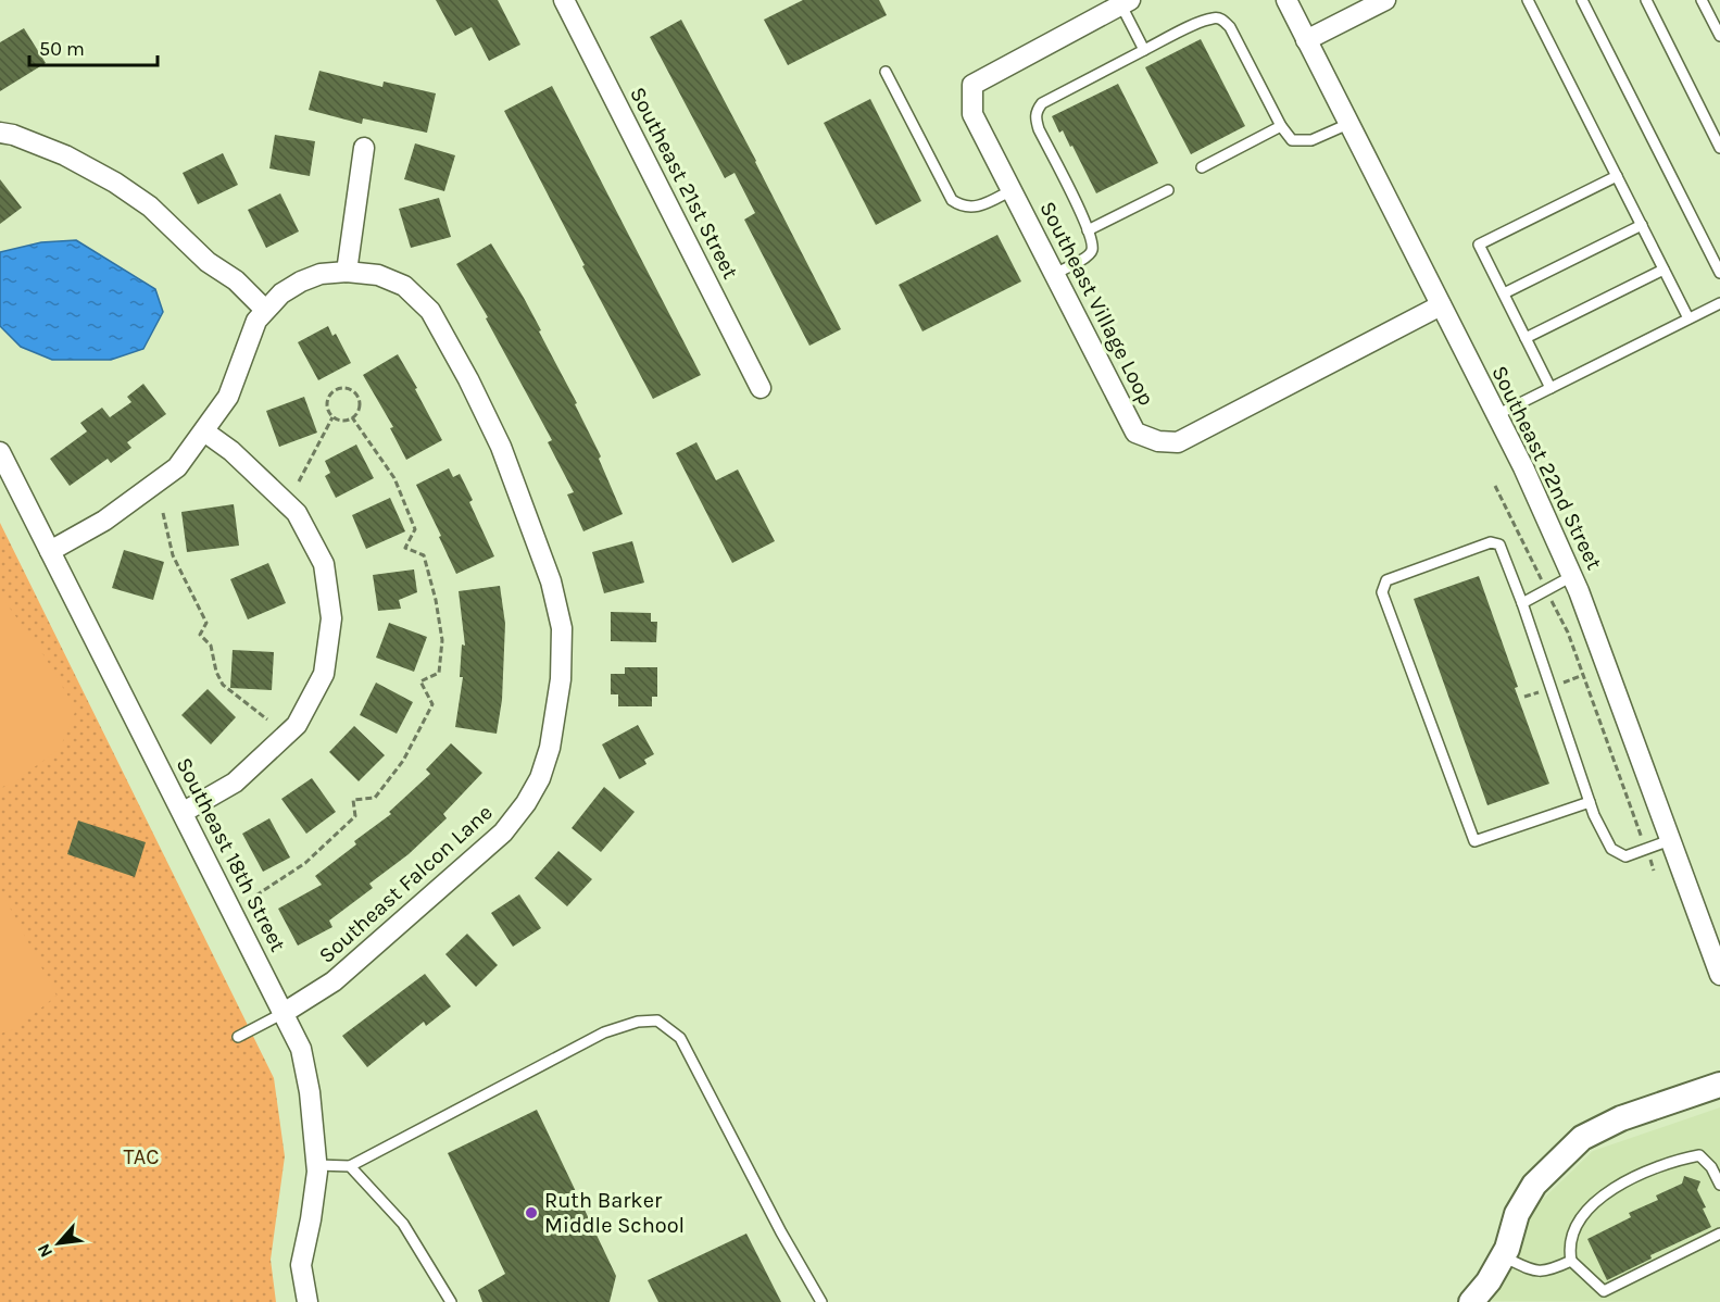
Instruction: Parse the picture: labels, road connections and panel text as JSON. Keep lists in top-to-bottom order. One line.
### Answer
{"streets":{"street":["Southeast 21st Street","Southeast Village Loop","Southeast 22nd Street","Southeast 18th Street","Southeast Falcon Lane"]},"crossings":[["Southeast Village Loop","Southeast 22nd Street"],["Southeast 18th Street","Southeast Falcon Lane"]],"parks":["TAC"],"places":["Ruth Barker Middle School"],"scale_bar":"50 m","north":"bottom left"}
